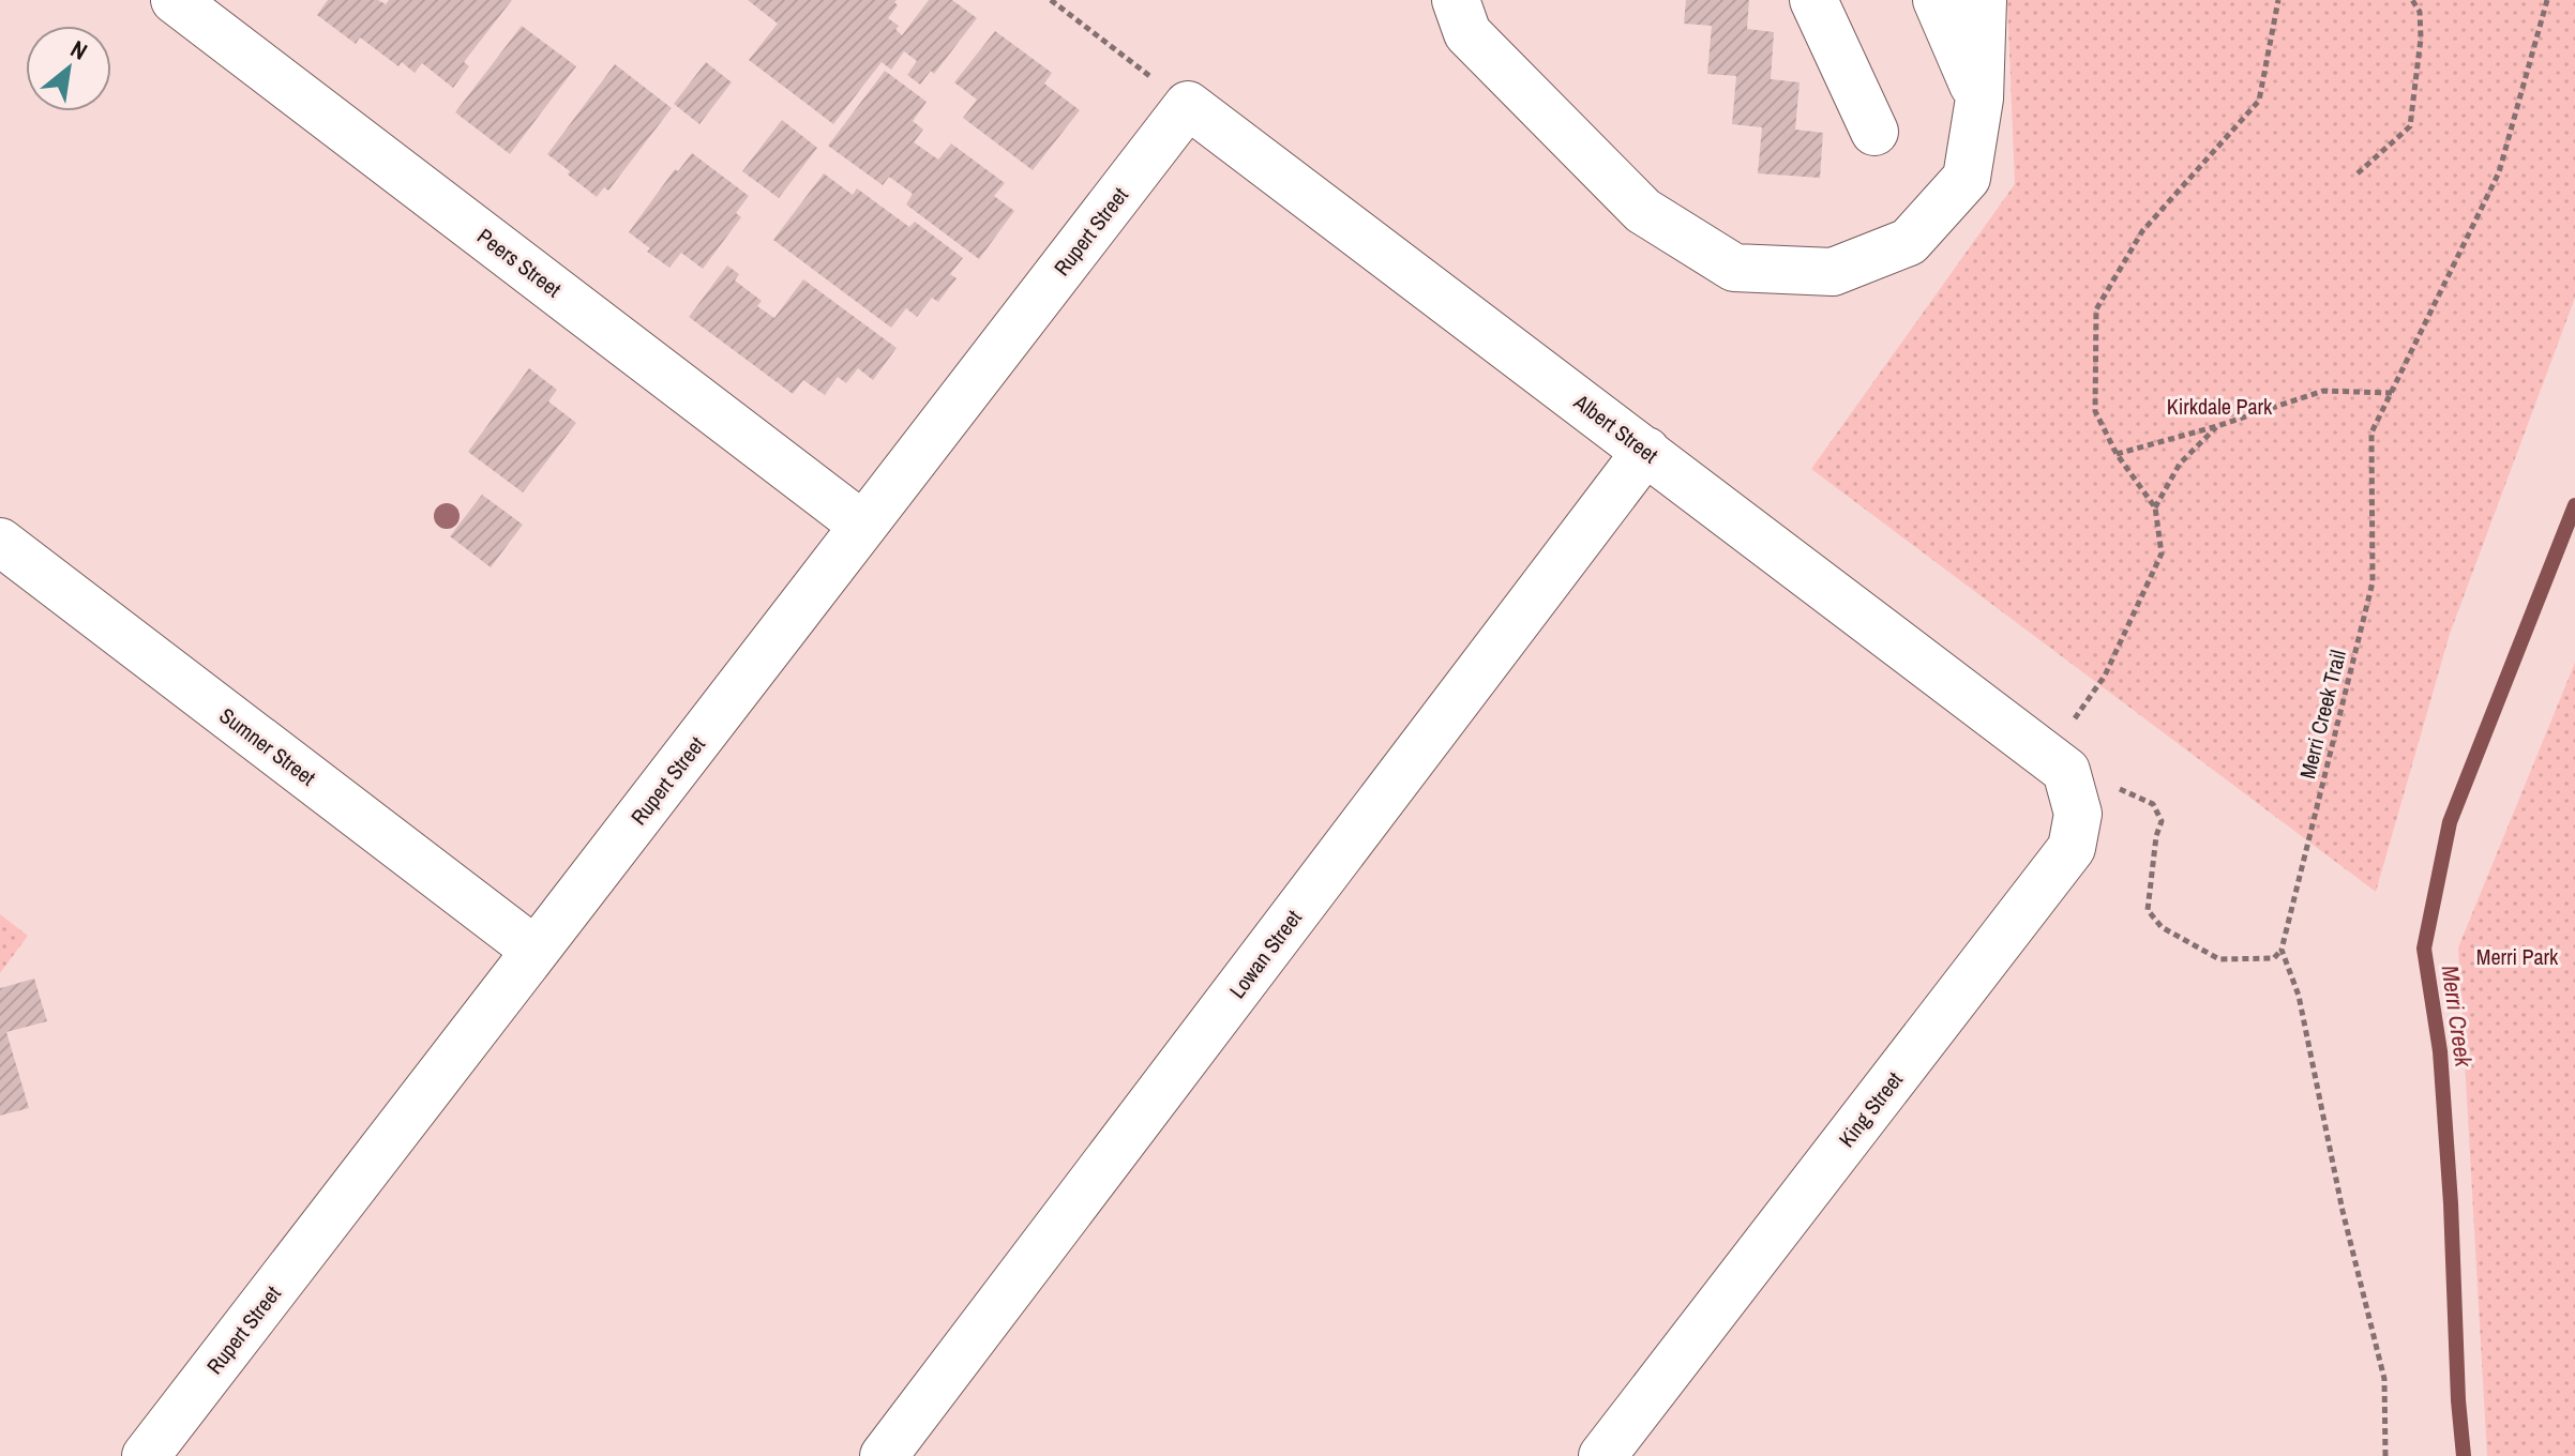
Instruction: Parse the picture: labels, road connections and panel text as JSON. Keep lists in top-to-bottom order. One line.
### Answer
{"streets":{"street":["Rupert Street","Peers Street","Albert Street","Sumner Street","Lowan Street","King Street"],"path":["Merri Creek Trail"]},"crossings":[["Rupert Street","Peers Street"],["Rupert Street","Albert Street"],["Rupert Street","Sumner Street"],["Albert Street","Lowan Street"],["Albert Street","King Street"]],"water":["Merri Creek"],"parks":["Kirkdale Park","Merri Park"],"north":"top right"}
